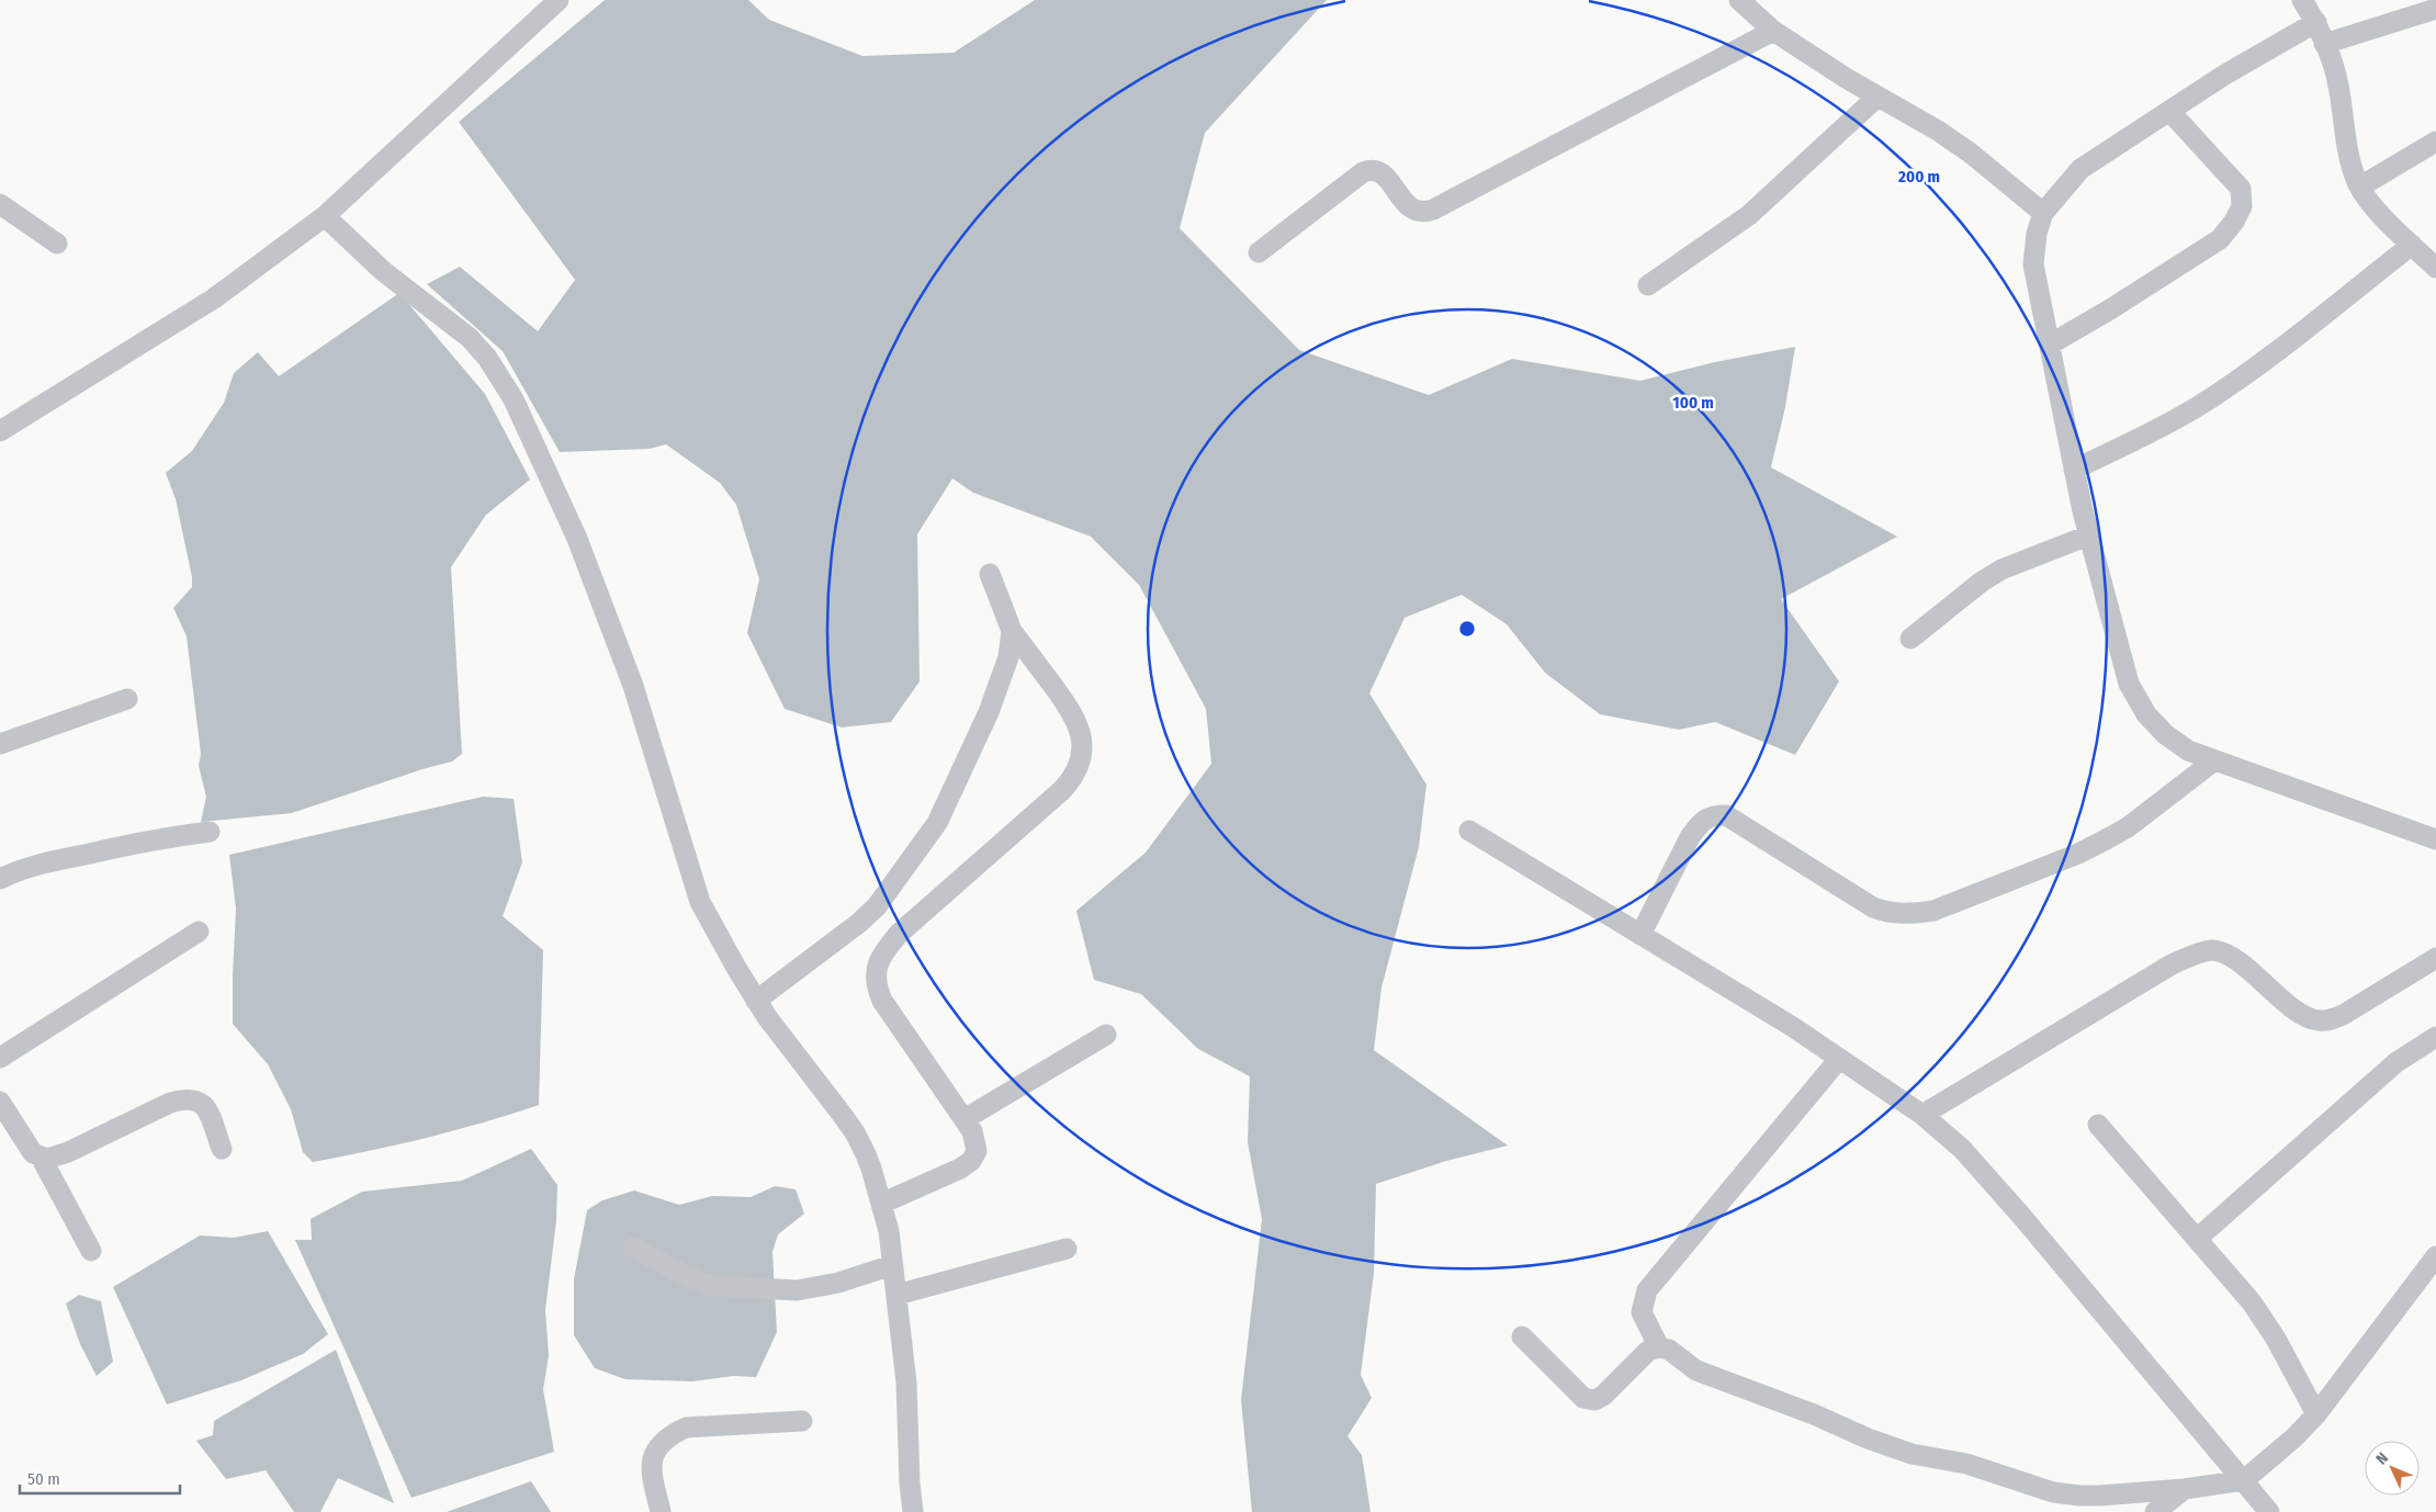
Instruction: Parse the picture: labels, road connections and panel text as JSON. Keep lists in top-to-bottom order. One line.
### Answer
{"scale_bar":"50 m","north":"top left","rings":["200 m","100 m"]}
